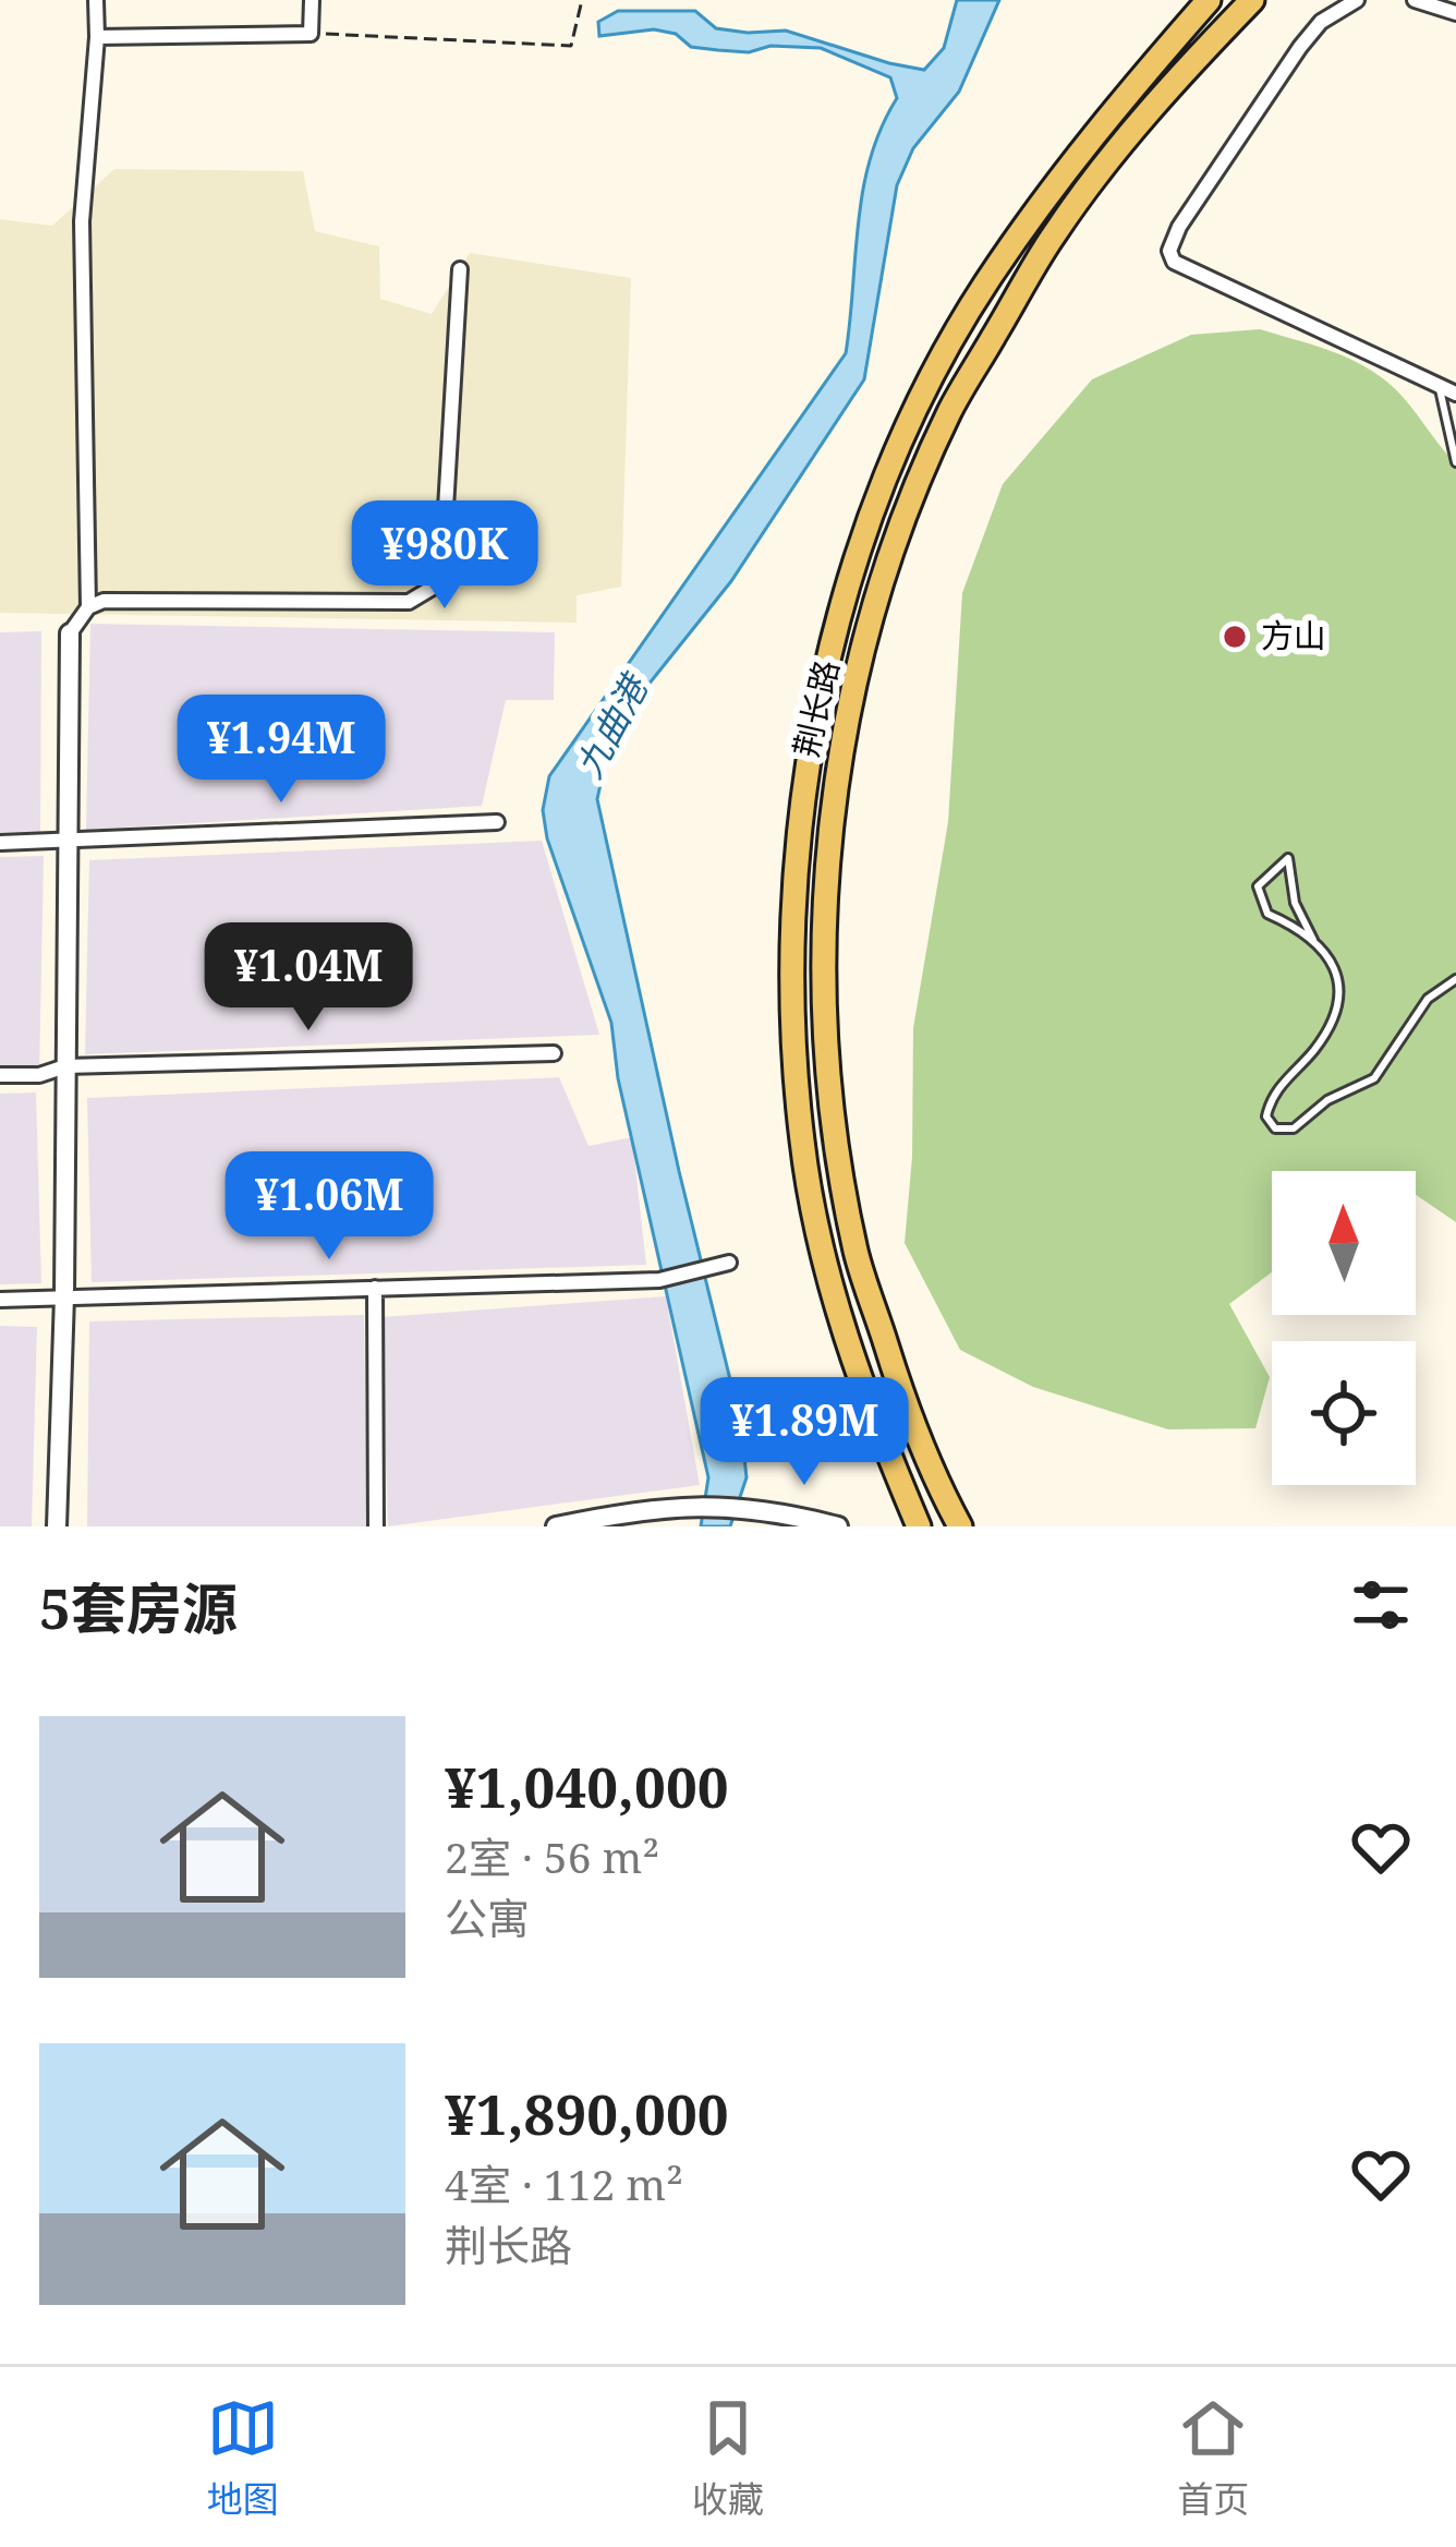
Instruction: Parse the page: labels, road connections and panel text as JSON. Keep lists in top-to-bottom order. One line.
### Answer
{"streets":{"main road":["荆长路"]},"water":["九曲港"],"places":["方山"],"north":"top","page":{"price":["¥980K","¥1.94M","¥1.04M","¥1.06M","¥1.89M"],"heading":"5套房源","list":[{"name":"¥1,040,000","note":"2室 · 56 m² · 公寓"},{"name":"¥1,890,000","note":"4室 · 112 m² · 荆长路"}],"tabs":["地图","收藏","首页"]}}
